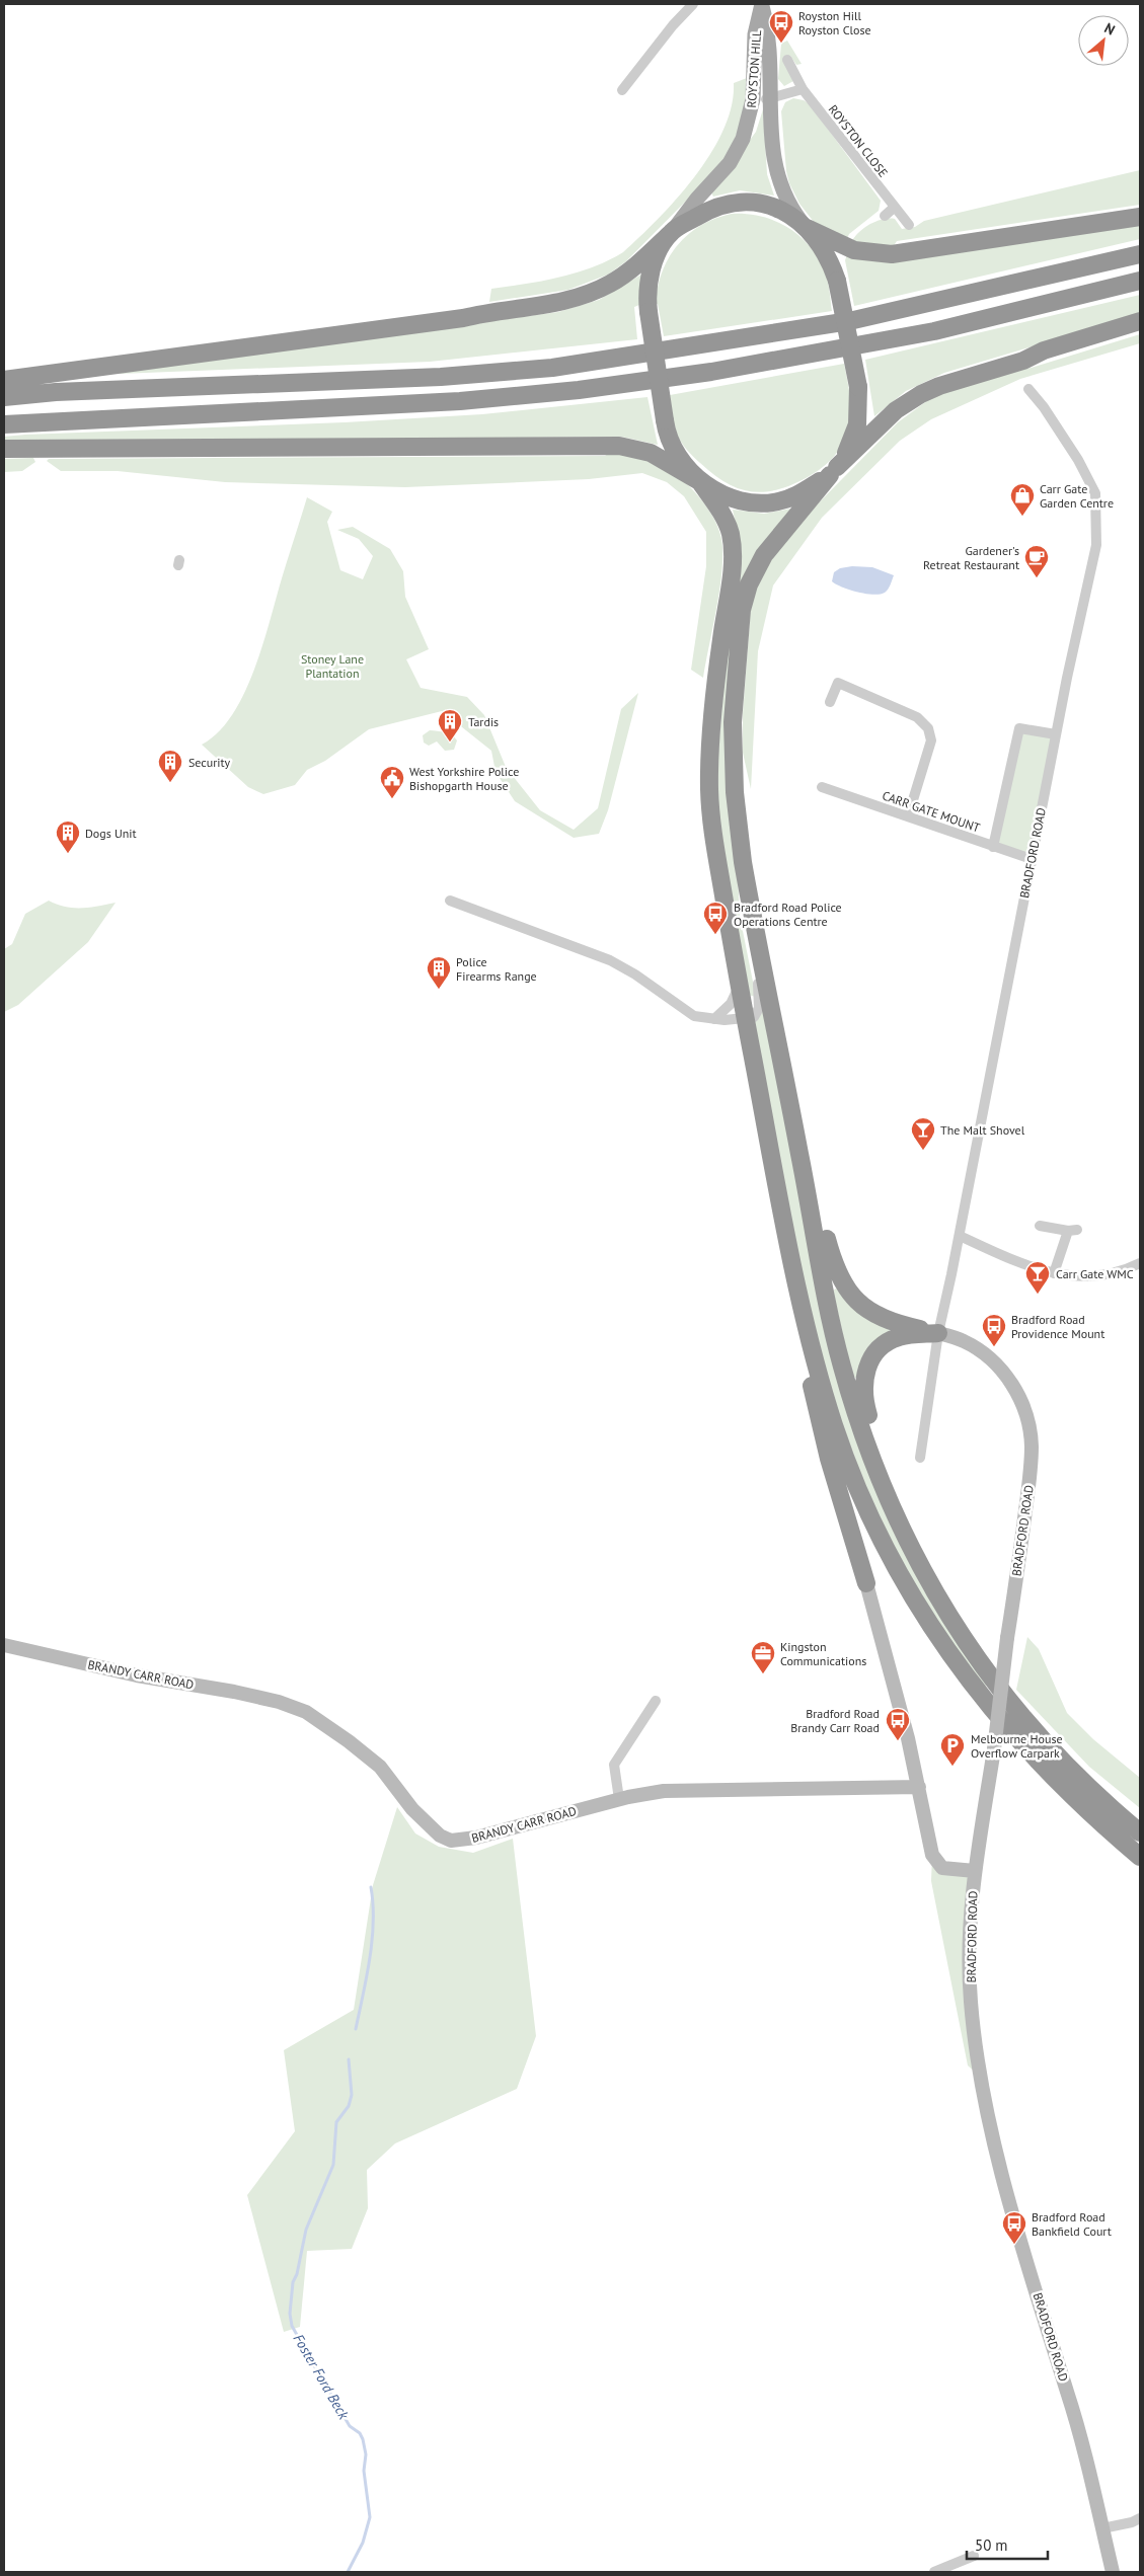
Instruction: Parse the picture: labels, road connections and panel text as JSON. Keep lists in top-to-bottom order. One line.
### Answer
{"streets":{"main road":["ROYSTON HILL"],"street":["ROYSTON CLOSE","CARR GATE MOUNT","BRADFORD ROAD","BRANDY CARR ROAD"]},"crossings":[["CARR GATE MOUNT","BRADFORD ROAD"]],"water":["Foster Ford Beck"],"parks":["Stoney Lane Plantation"],"places":{"bus stop":["Royston Hill Royston Close","Bradford Road Police Operations Centre","Bradford Road Providence Mount","Bradford Road Brandy Carr Road","Bradford Road Bankfield Court"],"shop":["Carr Gate Garden Centre"],"cafe":["Gardener's Retreat Restaurant"],"building":["Tardis","Security","Dogs Unit","Police Firearms Range"],"public building":["West Yorkshire Police Bishopgarth House"],"bar":["The Malt Shovel","Carr Gate WMC"],"office":["Kingston Communications"],"parking":["Melbourne House Overflow Carpark"]},"scale_bar":"50 m","north":"top right"}
